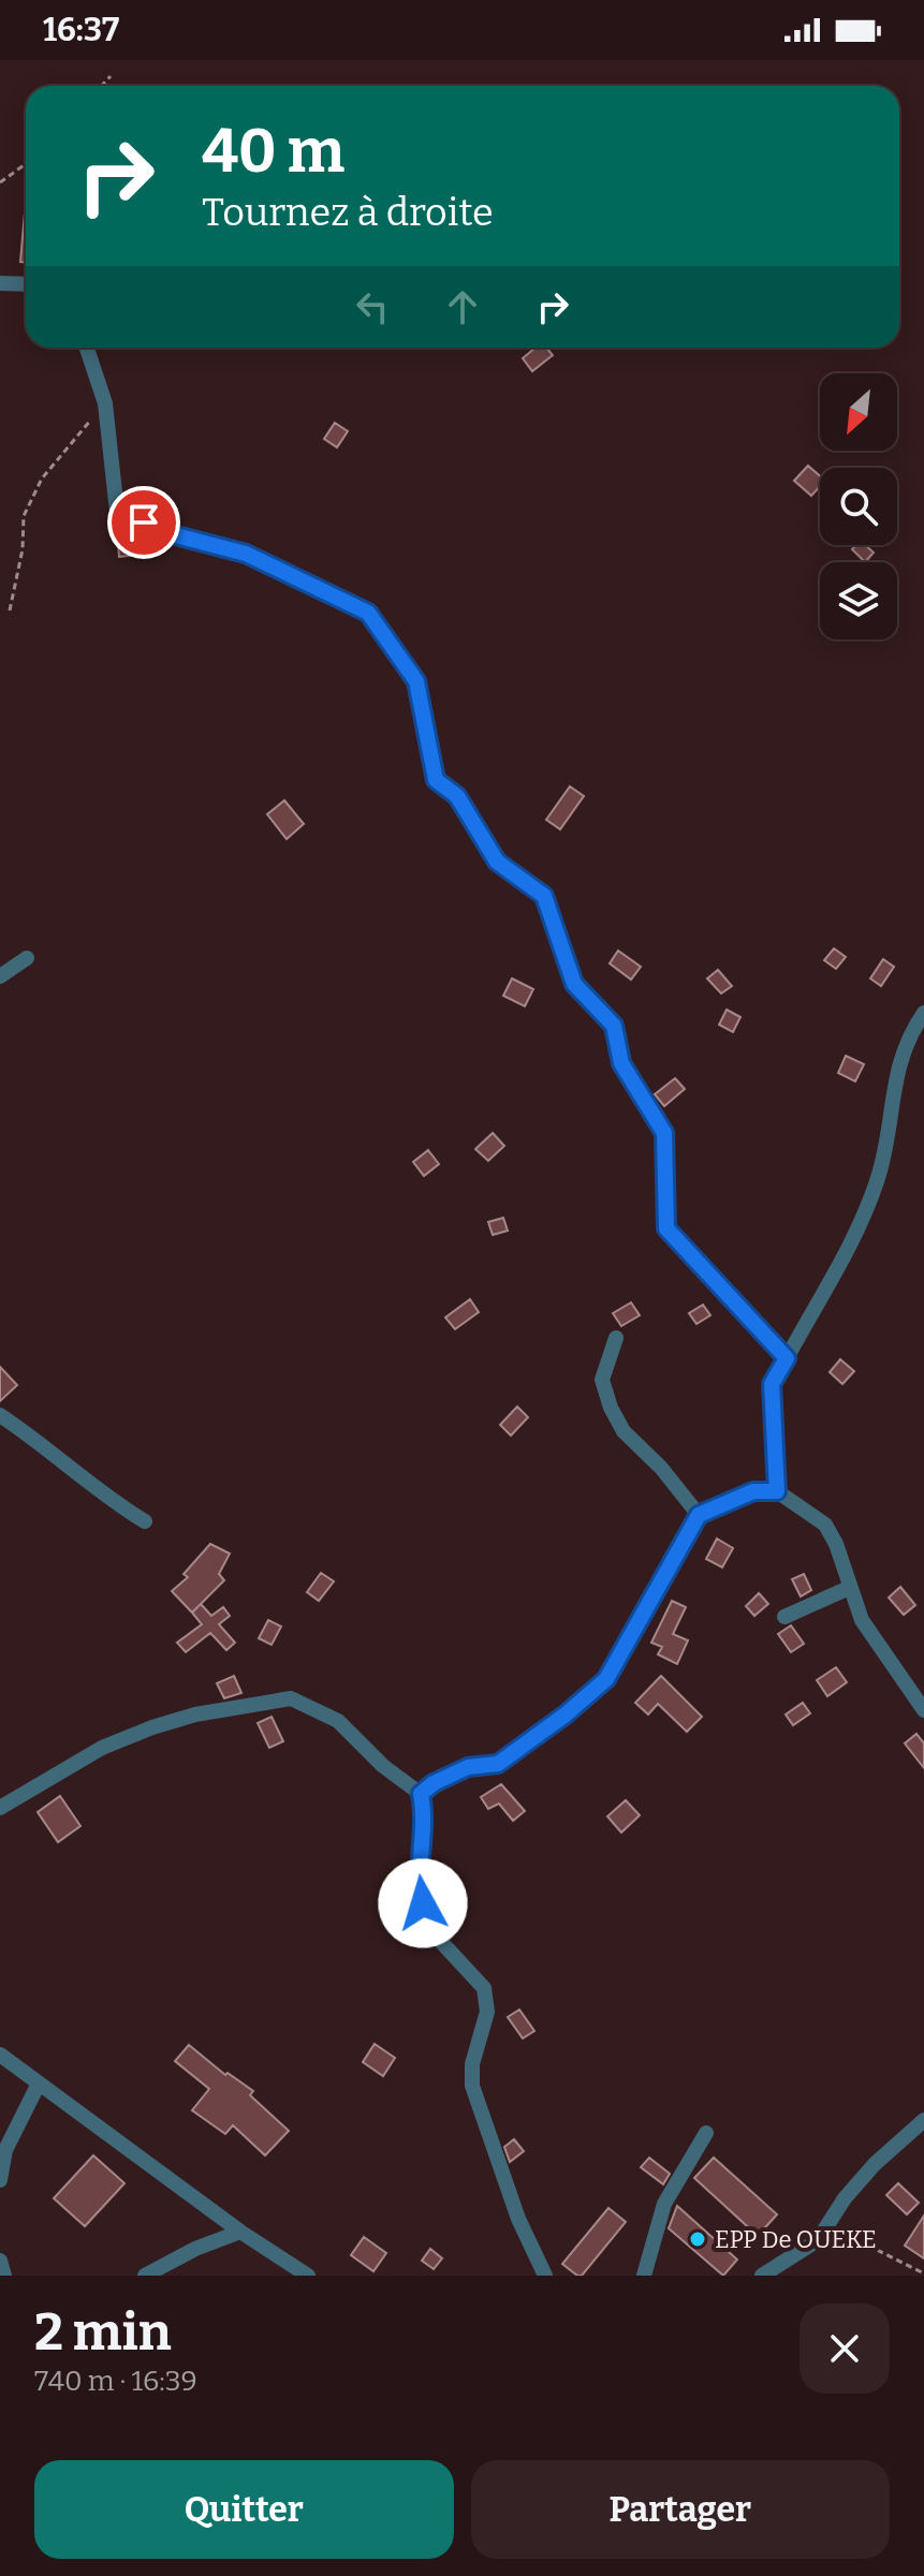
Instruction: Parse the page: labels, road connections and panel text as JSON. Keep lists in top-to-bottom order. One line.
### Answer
{"places":["EPP De OUEKE"],"north":"bottom left","page":{"status":"16:37","turn":["40 m","Tournez à droite"],"heading":["2 min","740 m · 16:39"],"buttons":["Quitter","Partager"]}}
